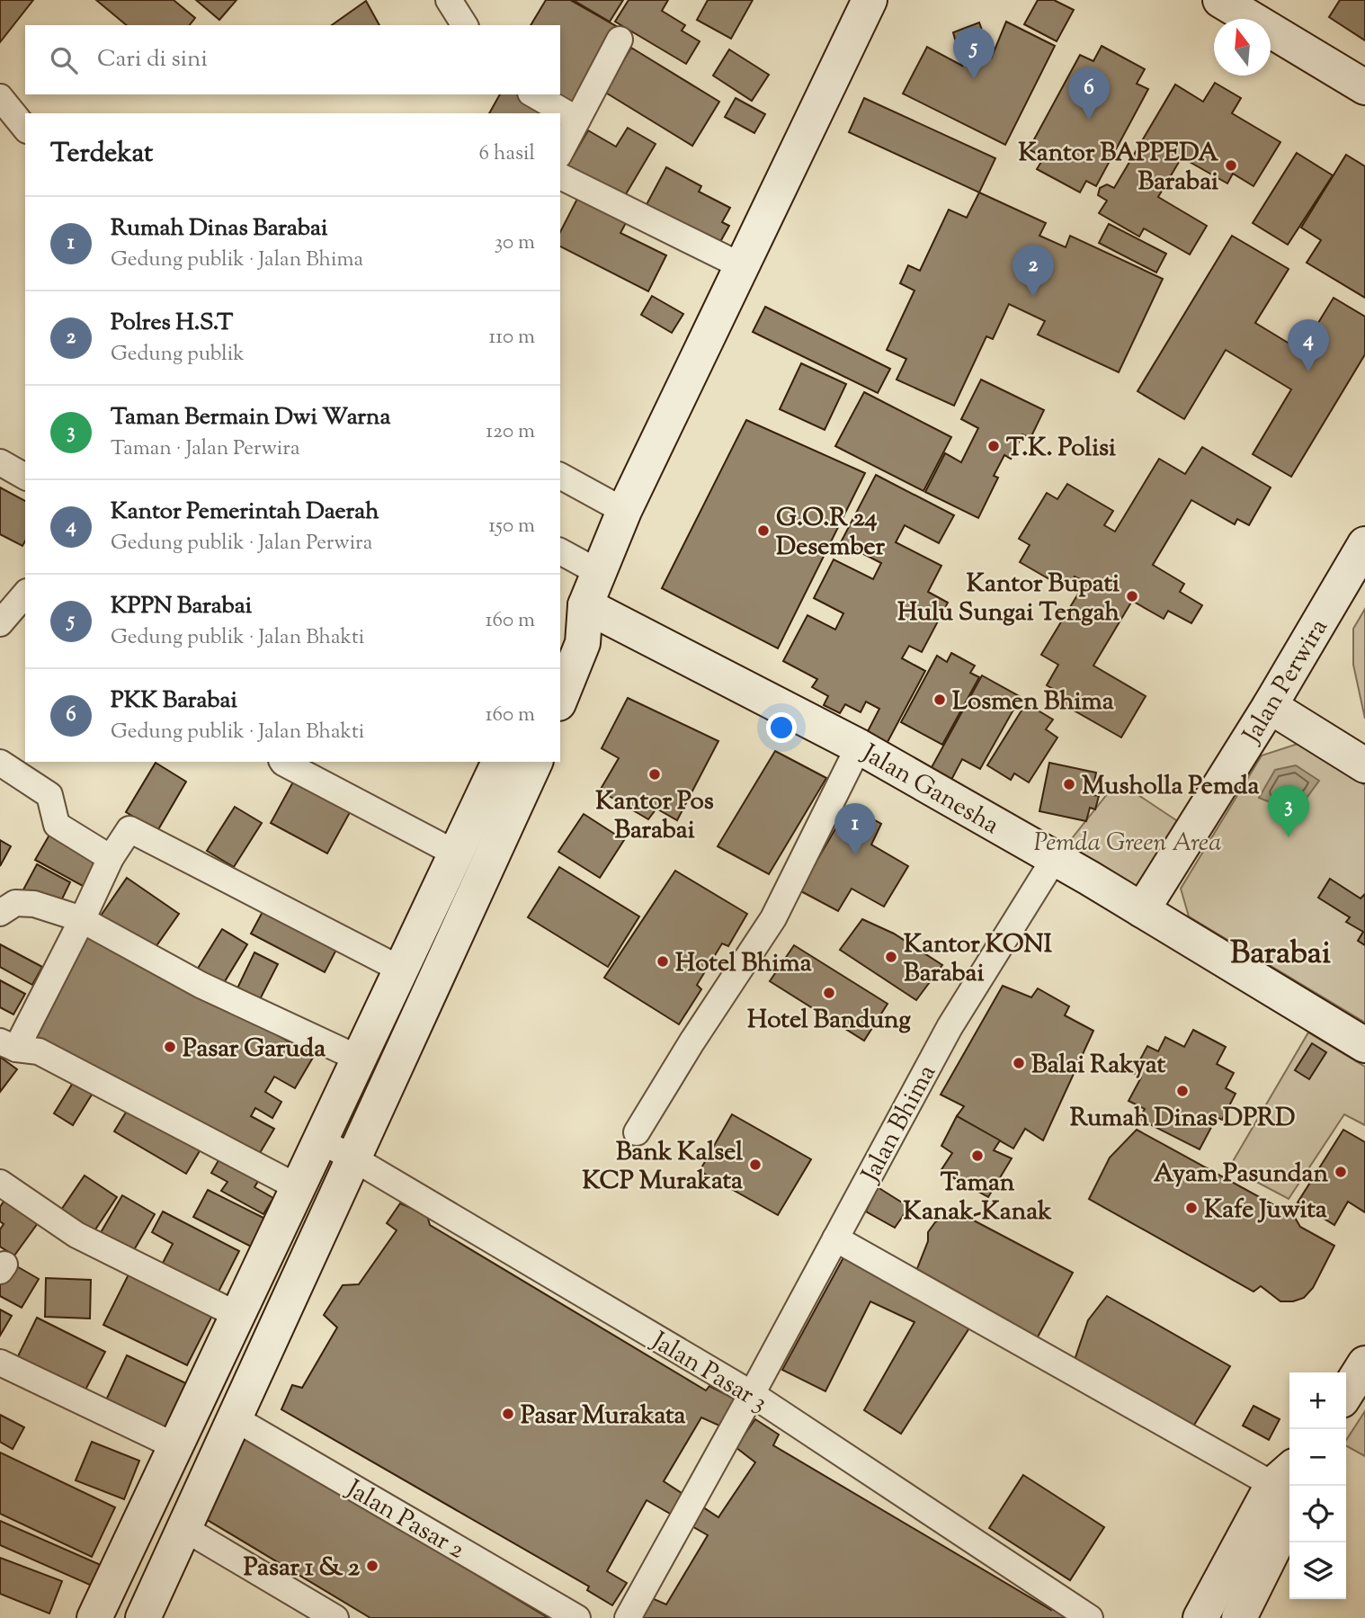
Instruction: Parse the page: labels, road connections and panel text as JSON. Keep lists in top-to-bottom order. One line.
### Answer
{"streets":{"street":["Jalan Perwira","Jalan Ganesha","Jalan Bhima","Jalan Pasar 3","Jalan Pasar 2"]},"crossings":[["Jalan Perwira","Jalan Ganesha"],["Jalan Ganesha","Jalan Bhima"],["Jalan Bhima","Jalan Pasar 3"]],"districts":["Barabai"],"parks":["Pemda Green Area"],"places":["Kantor BAPPEDA Barabai","T.K. Polisi","G.O.R 24 Desember","Kantor Bupati Hulu Sungai Tengah","Losmen Bhima","Kantor Pos Barabai","Musholla Pemda","Kantor KONI Barabai","Hotel Bhima","Hotel Bandung","Pasar Garuda","Balai Rakyat","Rumah Dinas DPRD","Taman Kanak-Kanak","Bank Kalsel KCP Murakata","Ayam Pasundan","Kafe Juwita","Pasar Murakata","Pasar 1 & 2"],"north":"top","page":{"search":"Cari di sini","pins":["5","6","2","4","3","1"],"heading":["Terdekat","6 hasil"],"list":[{"mark":"1","name":"Rumah Dinas Barabai","note":"Gedung publik · Jalan Bhima","value":"30 m"},{"mark":"2","name":"Polres H.S.T","note":"Gedung publik","value":"110 m"},{"mark":"3","name":"Taman Bermain Dwi Warna","note":"Taman · Jalan Perwira","value":"120 m"},{"mark":"4","name":"Kantor Pemerintah Daerah","note":"Gedung publik · Jalan Perwira","value":"150 m"},{"mark":"5","name":"KPPN Barabai","note":"Gedung publik · Jalan Bhakti","value":"160 m"},{"mark":"6","name":"PKK Barabai","note":"Gedung publik · Jalan Bhakti","value":"160 m"}],"map_buttons":["+","−"]}}
